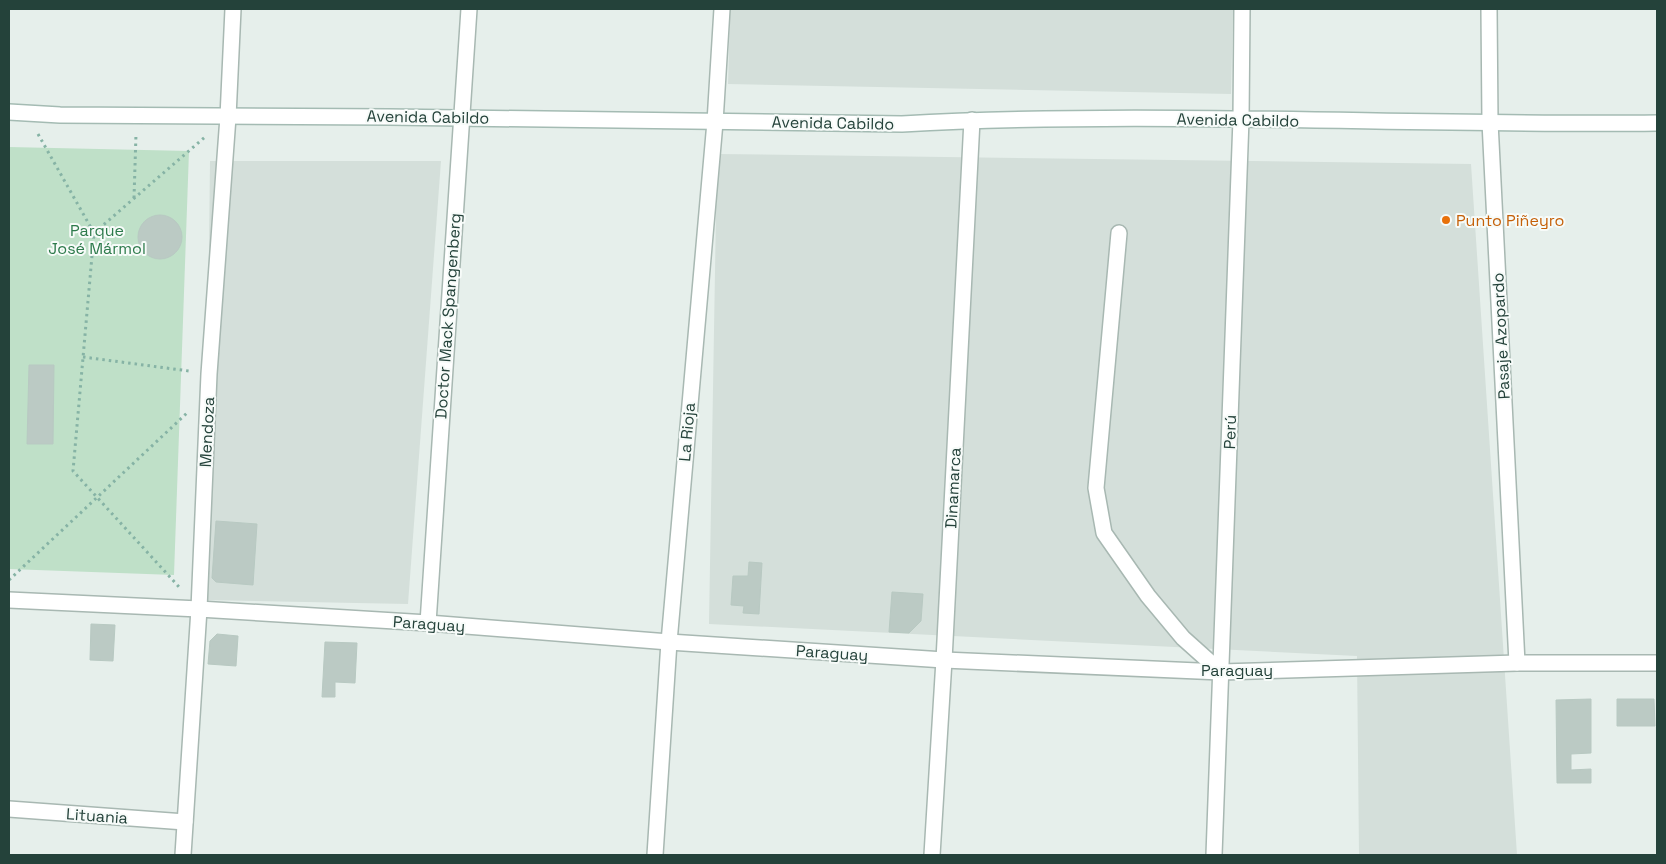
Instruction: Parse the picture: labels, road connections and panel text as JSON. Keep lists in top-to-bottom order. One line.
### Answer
{"streets":{"street":["Avenida Cabildo","Doctor Mack Spangenberg","Pasaje Azopardo","Mendoza","La Rioja","Perú","Dinamarca","Paraguay","Lituania"]},"crossings":[["Avenida Cabildo","Doctor Mack Spangenberg"],["Avenida Cabildo","Pasaje Azopardo"],["Avenida Cabildo","Mendoza"],["Avenida Cabildo","La Rioja"],["Avenida Cabildo","Perú"],["Avenida Cabildo","Dinamarca"],["Doctor Mack Spangenberg","Paraguay"],["Pasaje Azopardo","Paraguay"],["Mendoza","Paraguay"],["Mendoza","Lituania"],["La Rioja","Paraguay"],["Perú","Paraguay"],["Dinamarca","Paraguay"]],"parks":["Parque José Mármol"],"places":["Punto Piñeyro"]}
